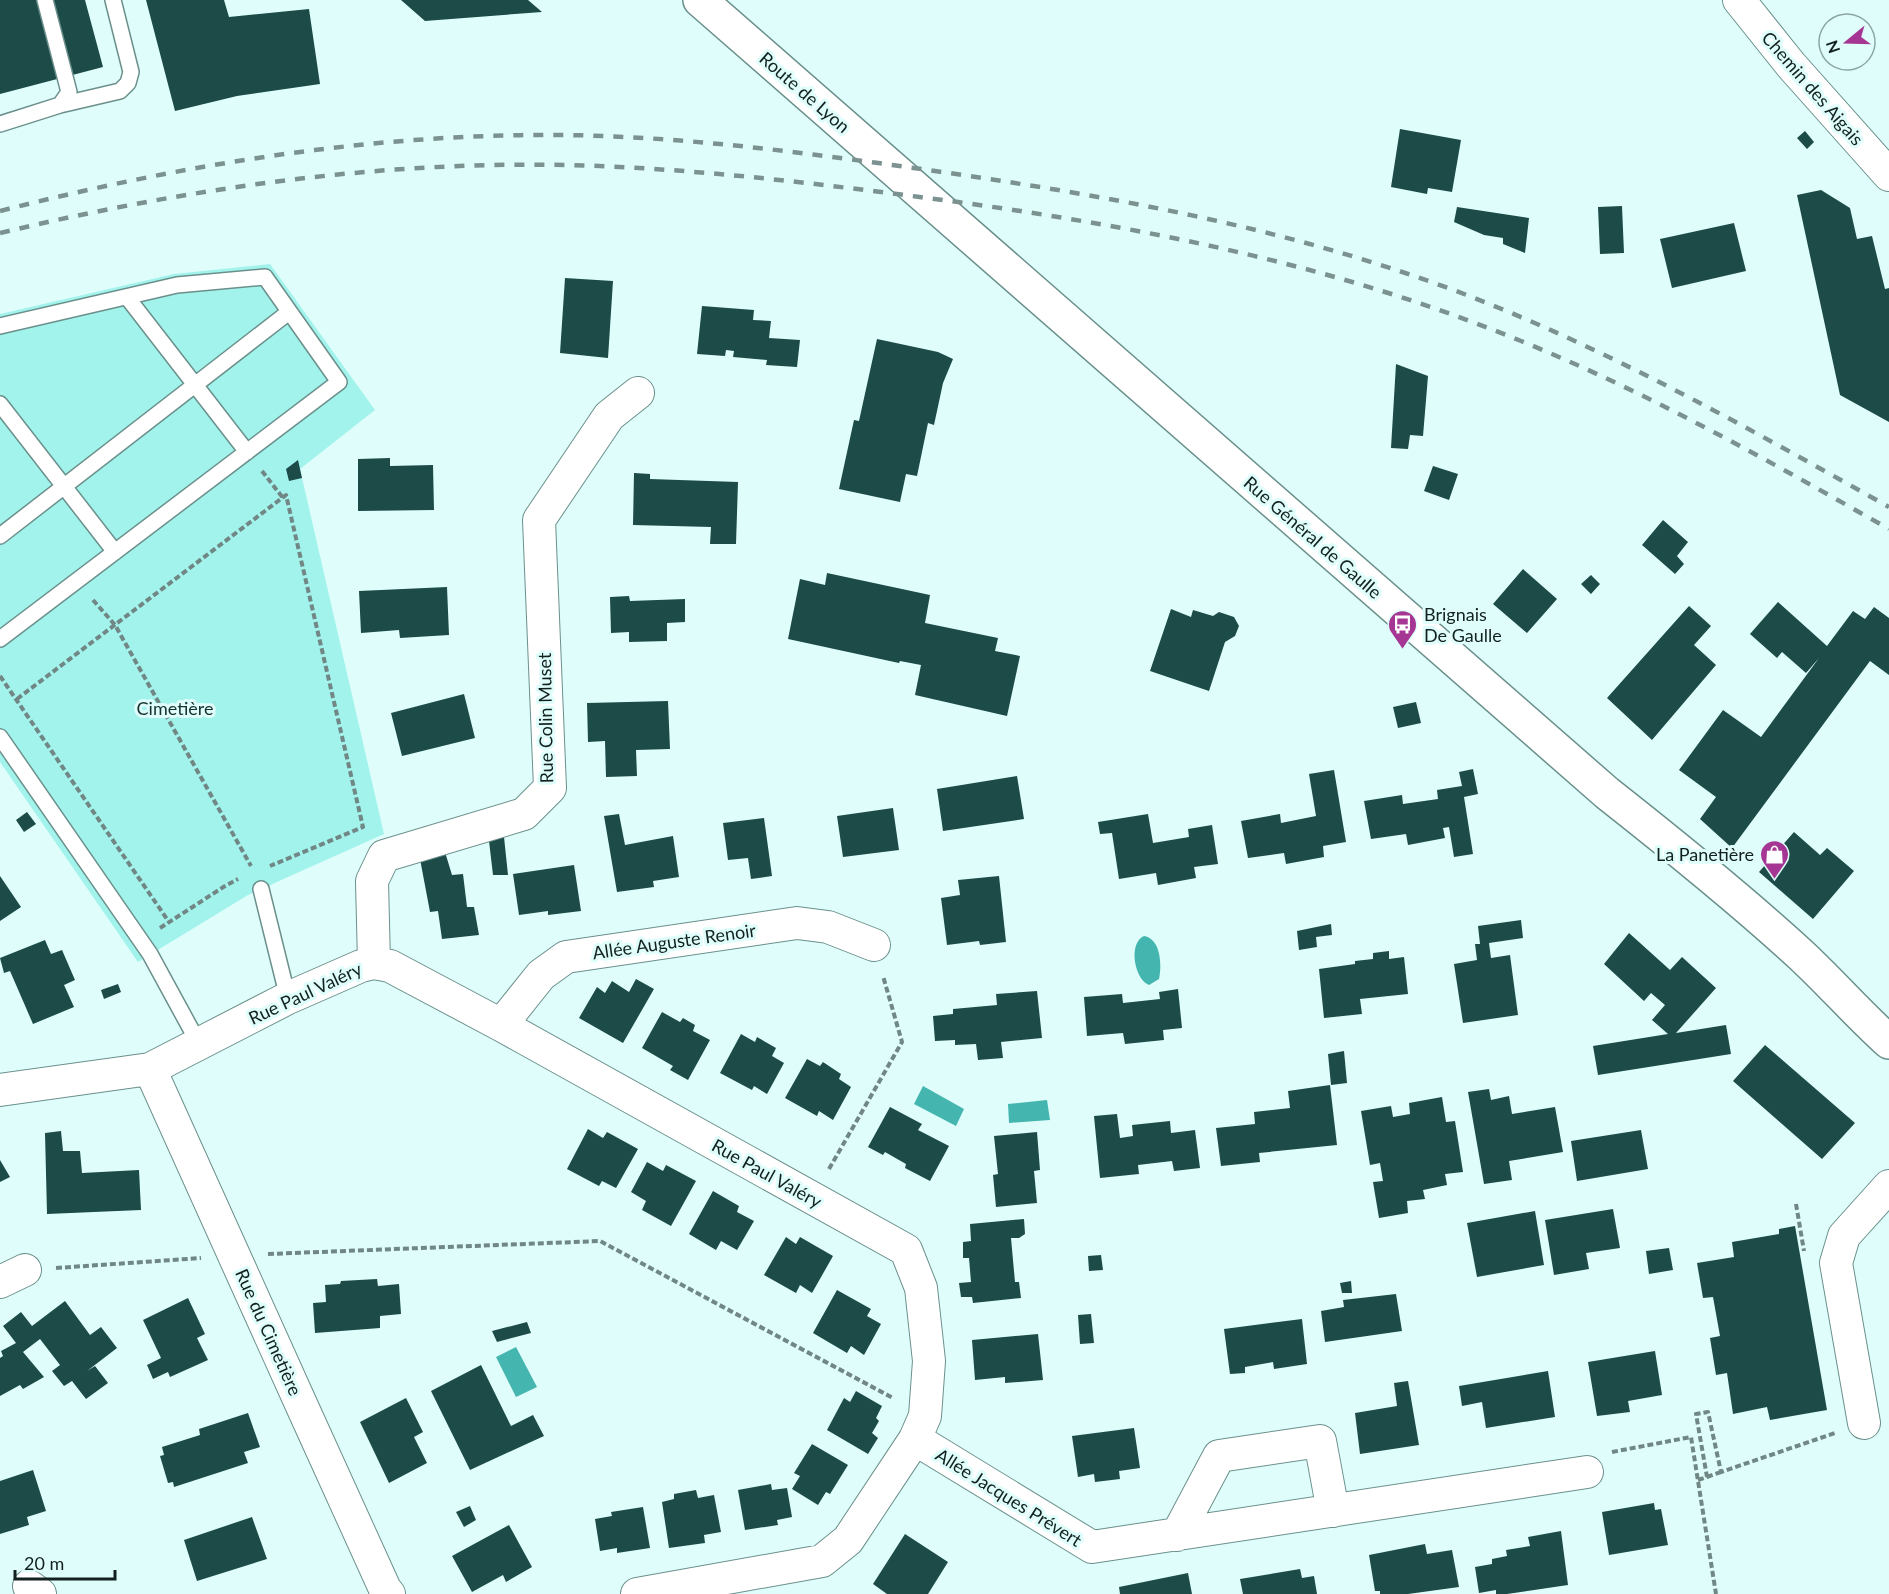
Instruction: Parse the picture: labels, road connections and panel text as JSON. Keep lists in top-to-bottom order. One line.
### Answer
{"streets":{"main road":["Route de Lyon","Rue Général de Gaulle"],"street":["Chemin des Aigais","Rue Colin Muset","Allée Auguste Renoir","Rue Paul Valéry","Rue du Cimetière","Allée Jacques Prévert"]},"crossings":[["Route de Lyon","Rue Général de Gaulle"],["Rue Colin Muset","Rue Paul Valéry"],["Allée Auguste Renoir","Rue Paul Valéry"],["Rue Paul Valéry","Rue du Cimetière"],["Rue Paul Valéry","Allée Jacques Prévert"]],"parks":["Cimetière"],"places":{"bus stop":["Brignais De Gaulle"],"shop":["La Panetière"]},"scale_bar":"20 m","north":"left"}
